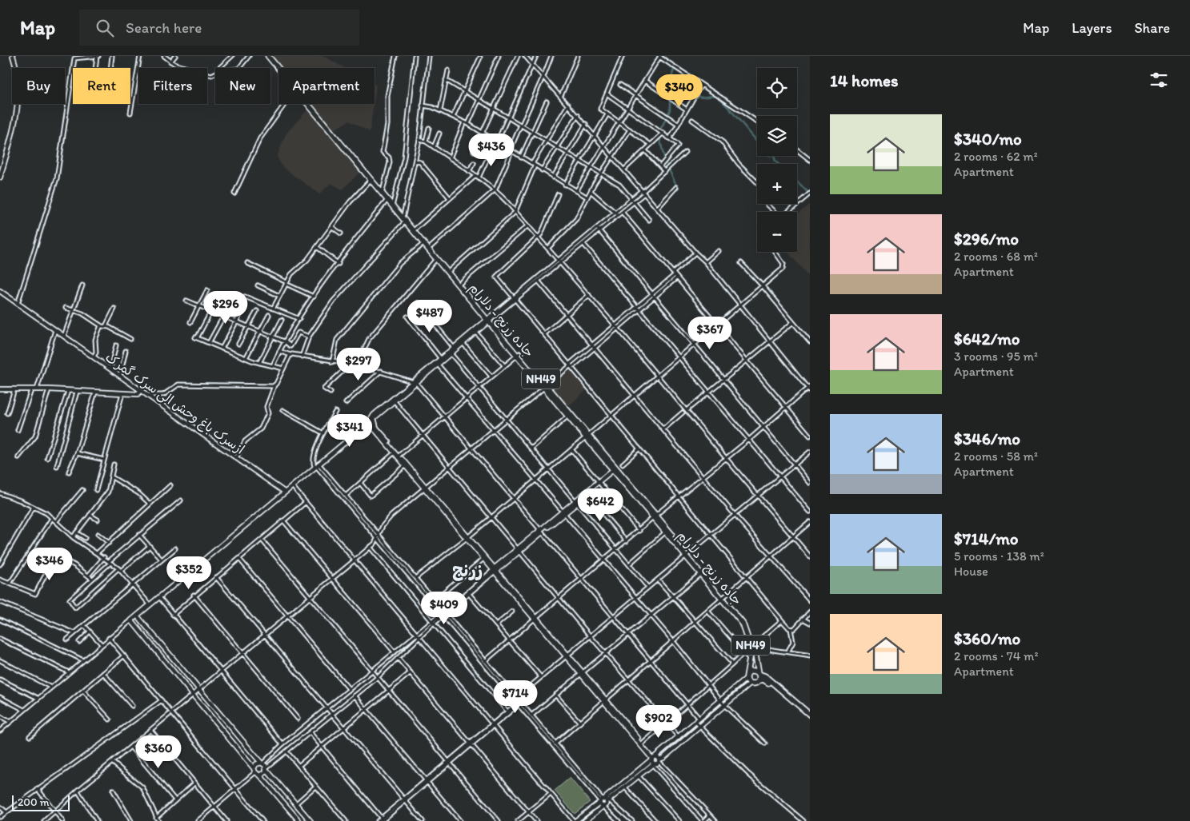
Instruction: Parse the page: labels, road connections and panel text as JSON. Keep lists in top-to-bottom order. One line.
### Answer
{"streets":{"highway":["جاده زرنج - دلارام","NH49"],"main road":["ازسرک باغ وحش الی سرک گمرک"]},"crossings":[["جاده زرنج - دلارام","NH49"]],"districts":["زرنج"],"scale_bar":"200 m","page":{"header":"Map","search":"Search here","nav":["Map","Layers","Share"],"heading":"14 homes","map_buttons":["+","−"],"chip":["Buy","Rent","Filters","New","Apartment"],"price":["$340","$436","$296","$487","$367","$297","$341","$642","$346","$352","$409","$714","$902","$360"],"list":[{"name":"$340/mo","note":"2 rooms · 62 m² · Apartment"},{"name":"$296/mo","note":"2 rooms · 68 m² · Apartment"},{"name":"$642/mo","note":"3 rooms · 95 m² · Apartment"},{"name":"$346/mo","note":"2 rooms · 58 m² · Apartment"},{"name":"$714/mo","note":"5 rooms · 138 m² · House"},{"name":"$360/mo","note":"2 rooms · 74 m² · Apartment"}],"scale":"200 m"}}
